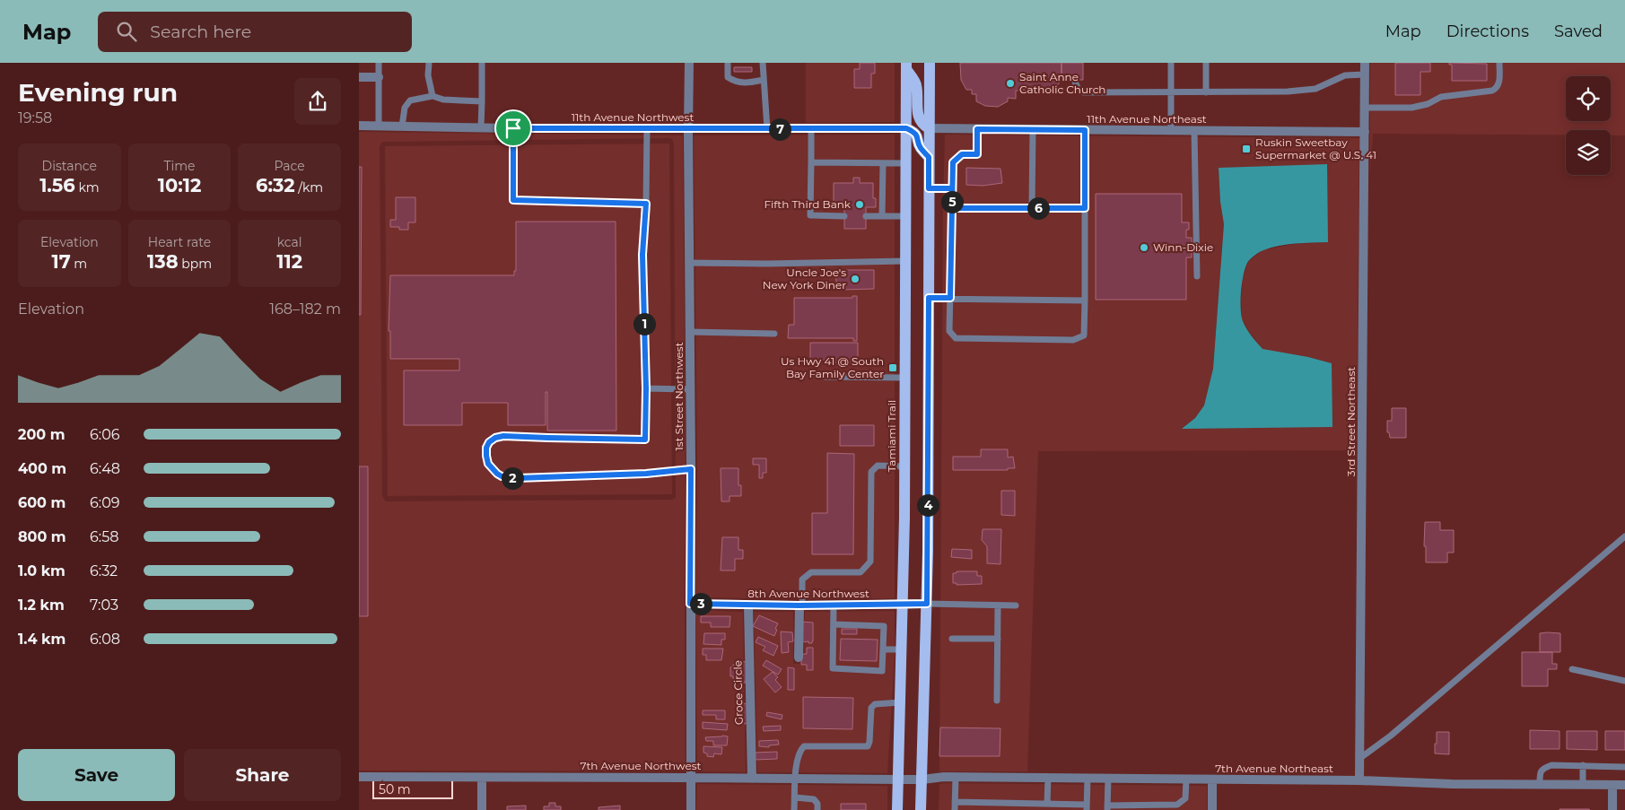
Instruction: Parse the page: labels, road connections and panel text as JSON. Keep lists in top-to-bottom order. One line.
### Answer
{"streets":{"main road":["Tamiami Trail"],"street":["11th Avenue Northwest","11th Avenue Northeast","1st Street Northwest","3rd Street Northeast","8th Avenue Northwest","Groce Circle","7th Avenue Northwest","7th Avenue Northeast"]},"crossings":[["11th Avenue Northwest","1st Street Northwest"],["11th Avenue Northwest","Tamiami Trail"],["11th Avenue Northeast","3rd Street Northeast"],["1st Street Northwest","8th Avenue Northwest"],["1st Street Northwest","7th Avenue Northwest"],["3rd Street Northeast","7th Avenue Northeast"],["Tamiami Trail","8th Avenue Northwest"],["Tamiami Trail","7th Avenue Northwest"],["8th Avenue Northwest","Groce Circle"],["Groce Circle","7th Avenue Northwest"],["7th Avenue Northwest","7th Avenue Northeast"]],"places":{"other":["Saint Anne Catholic Church","Fifth Third Bank","Winn-Dixie","Uncle Joe's New York Diner"],"transit":["Ruskin Sweetbay Supermarket @ U.S. 41","Us Hwy 41 @ South Bay Family Center"]},"scale_bar":"50 m","page":{"header":"Map","search":"Search here","nav":["Map","Directions","Saved"],"heading":["Evening run","19:58"],"pins":["7","5","6","1","2","4","3"],"stats":[["Distance","1.56 km"],["Time","10:12"],["Pace","6:32 /km"],["Elevation","17 m"],["Heart rate","138 bpm"],["kcal","112"]],"chart":["Elevation","168–182 m"],"list":[{"name":"200 m","note":"6:06"},{"name":"400 m","note":"6:48"},{"name":"600 m","note":"6:09"},{"name":"800 m","note":"6:58"},{"name":"1.0 km","note":"6:32"},{"name":"1.2 km","note":"7:03"},{"name":"1.4 km","note":"6:08"}],"buttons":["Save","Share"],"scale":"50 m"}}
